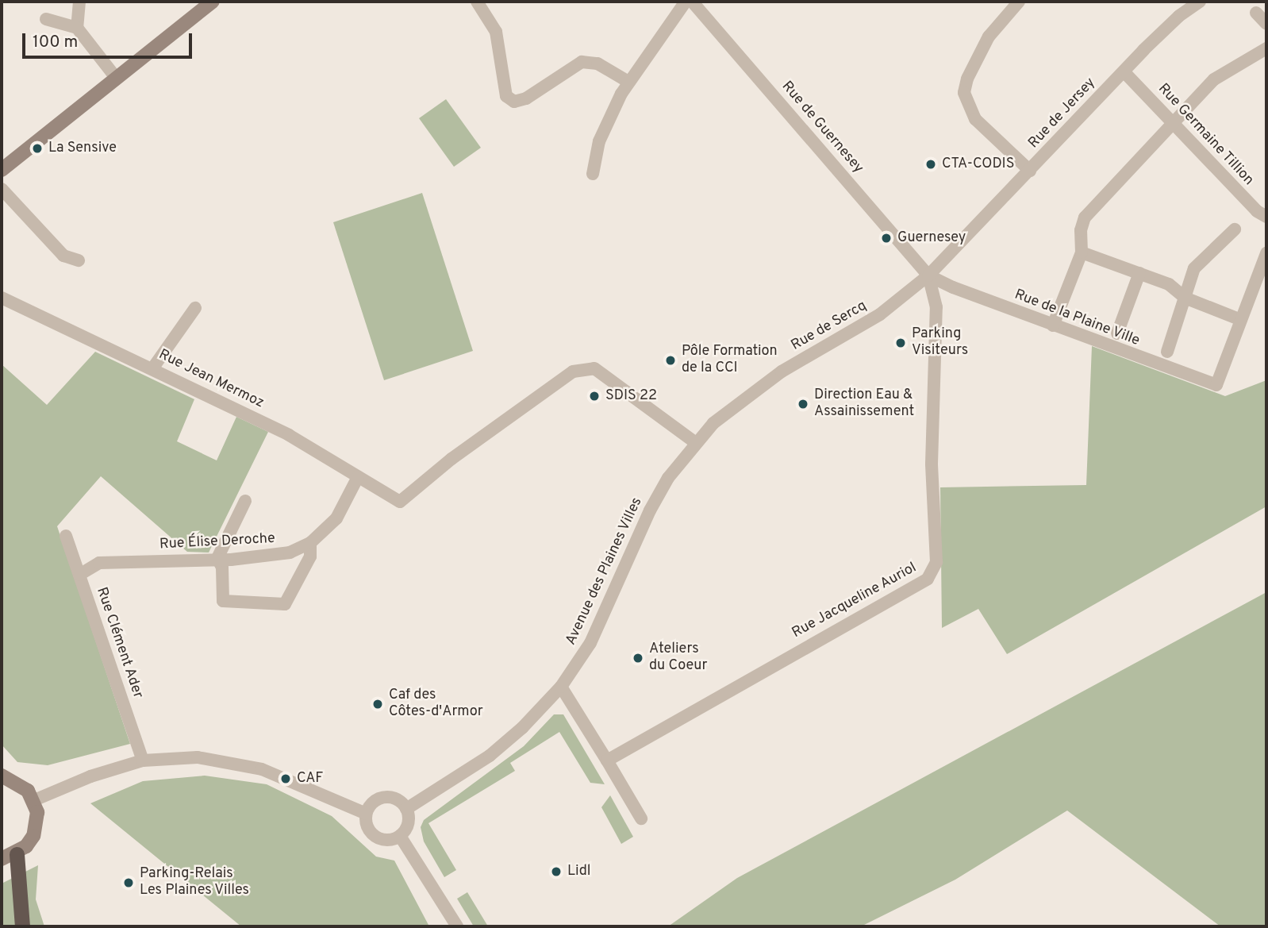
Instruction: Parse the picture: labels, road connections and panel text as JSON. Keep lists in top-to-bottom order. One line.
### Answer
{"streets":{"street":["Rue de Jersey","Rue de Guernesey","Rue Germaine Tillion","Rue de la Plaine Ville","Rue de Sercq","Rue Jean Mermoz","Rue Élise Deroche","Avenue des Plaines Villes","Rue Jacqueline Auriol","Rue Clément Ader"]},"crossings":[["Rue de Jersey","Rue de Guernesey"],["Rue de Jersey","Rue Germaine Tillion"],["Rue de Jersey","Rue de la Plaine Ville"],["Rue de Jersey","Rue de Sercq"],["Rue de Jersey","Rue Jacqueline Auriol"],["Rue de Guernesey","Rue de la Plaine Ville"],["Rue de Guernesey","Rue de Sercq"],["Rue de Guernesey","Rue Jacqueline Auriol"],["Rue de la Plaine Ville","Rue de Sercq"],["Rue de la Plaine Ville","Rue Jacqueline Auriol"],["Rue de Sercq","Rue Jean Mermoz"],["Rue de Sercq","Avenue des Plaines Villes"],["Rue de Sercq","Rue Jacqueline Auriol"],["Rue Jean Mermoz","Rue Élise Deroche"],["Rue Élise Deroche","Rue Clément Ader"]],"places":["La Sensive","CTA-CODIS","Guernesey","Parking Visiteurs","Pôle Formation de la CCI","SDIS 22","Direction Eau & Assainissement","Ateliers du Coeur","Caf des Côtes-d'Armor","CAF","Lidl","Parking-Relais Les Plaines Villes"],"scale_bar":"100 m"}
